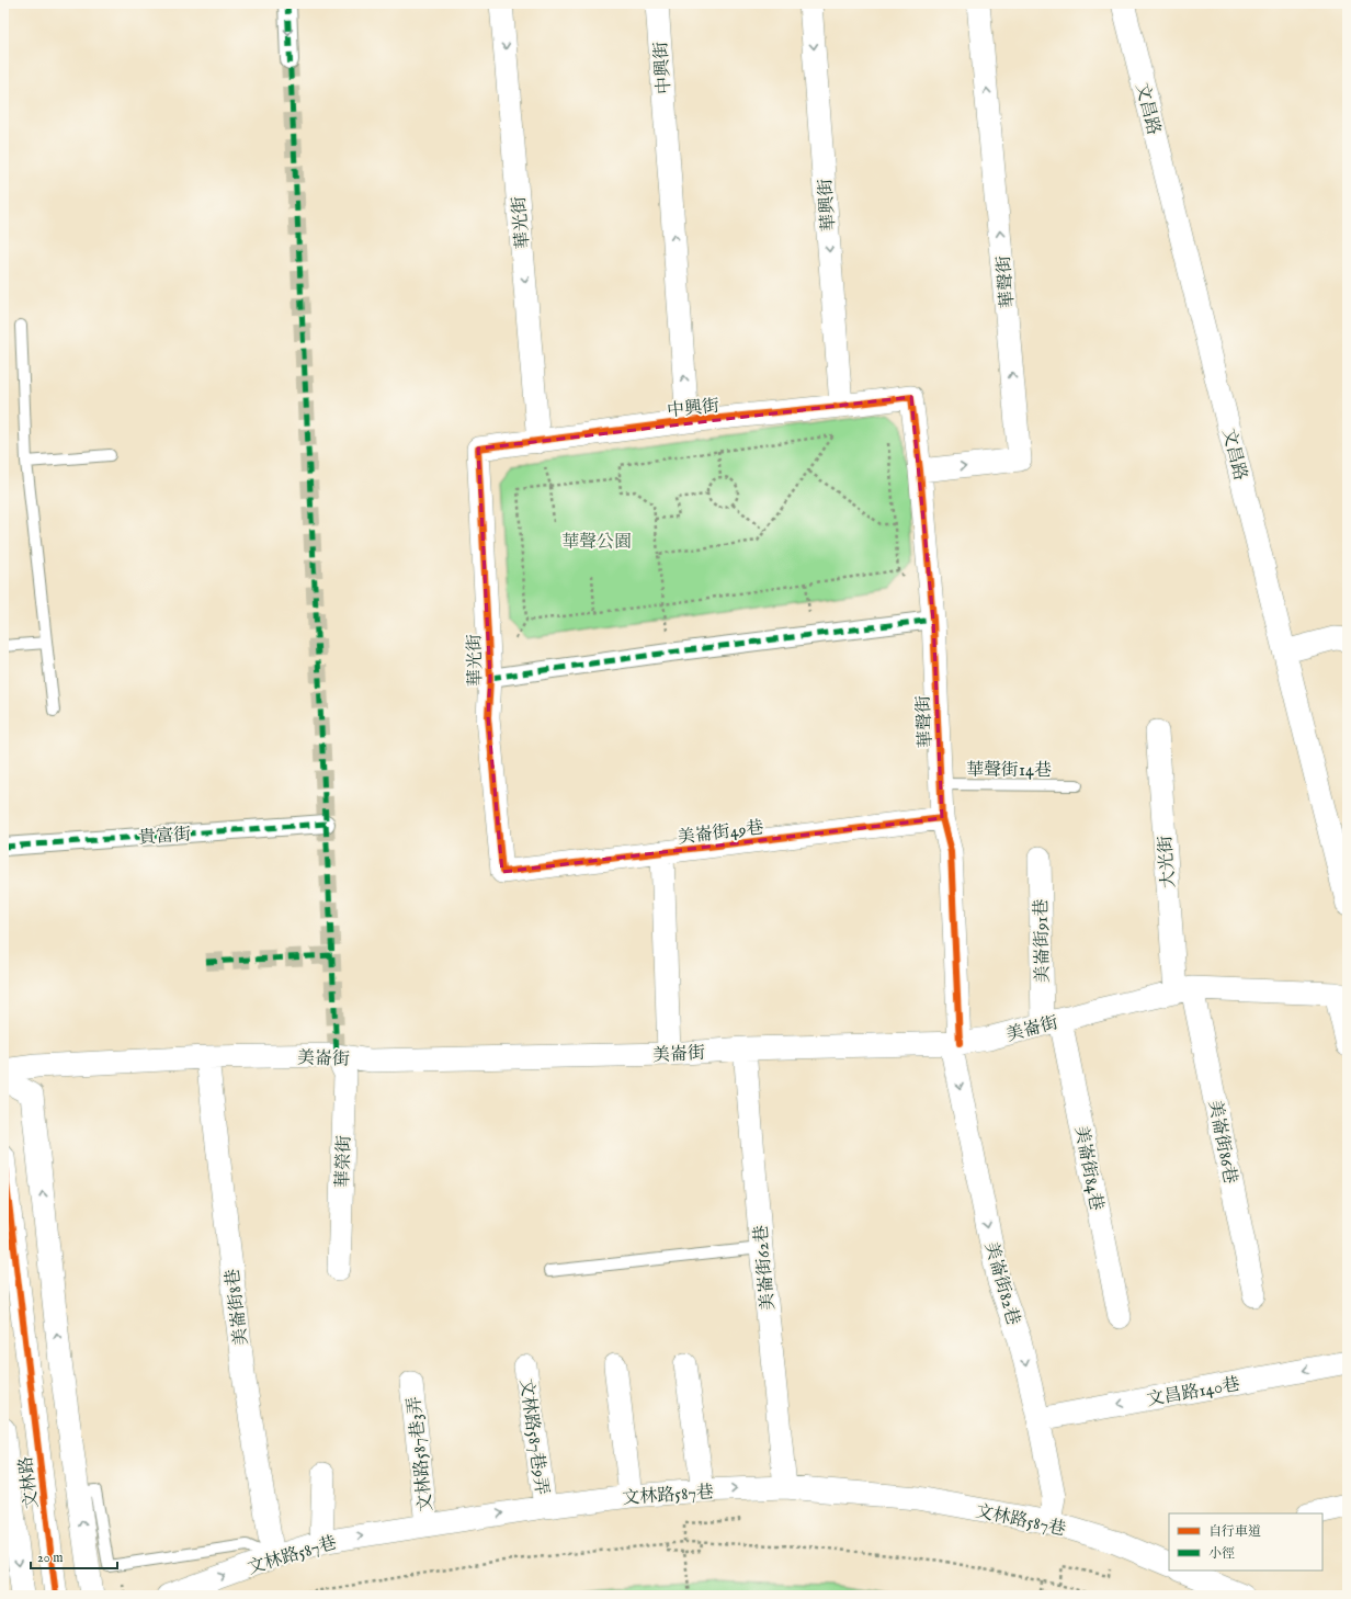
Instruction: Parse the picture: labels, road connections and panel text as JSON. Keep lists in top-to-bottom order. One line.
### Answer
{"streets":{"street":["中興街","文昌路","華興街","華光街","華聲街","美崙街49巷","貴富街","大光街","美崙街91巷","美崙街","美崙街86巷","華榮街","美崙街84巷","美崙街62巷","美崙街82巷","美崙街8巷","文昌路140巷","文林路587巷9弄","文林路587巷3弄","文林路","文林路587巷"],"lane":["華聲街14巷"]},"crossings":[["中興街","華興街"],["中興街","華光街"],["中興街","華聲街"],["華光街","美崙街49巷"],["華聲街","華聲街14巷"],["華聲街","美崙街49巷"],["華聲街","美崙街"],["華聲街","美崙街82巷"],["美崙街49巷","美崙街"],["大光街","美崙街"],["大光街","美崙街86巷"],["美崙街91巷","美崙街"],["美崙街91巷","美崙街84巷"],["美崙街","美崙街86巷"],["美崙街","華榮街"],["美崙街","美崙街84巷"],["美崙街","美崙街62巷"],["美崙街","美崙街82巷"],["美崙街","美崙街8巷"],["美崙街62巷","文林路587巷"],["美崙街82巷","文昌路140巷"],["美崙街82巷","文林路587巷"],["美崙街8巷","文林路587巷"],["文林路587巷9弄","文林路587巷"],["文林路587巷3弄","文林路587巷"]],"one_way":["中興街","華興街","華光街","華聲街","美崙街82巷","文昌路140巷","文林路587巷"],"parks":["華聲公園"],"legend":["自行車道","小徑"],"scale_bar":"20 m"}
